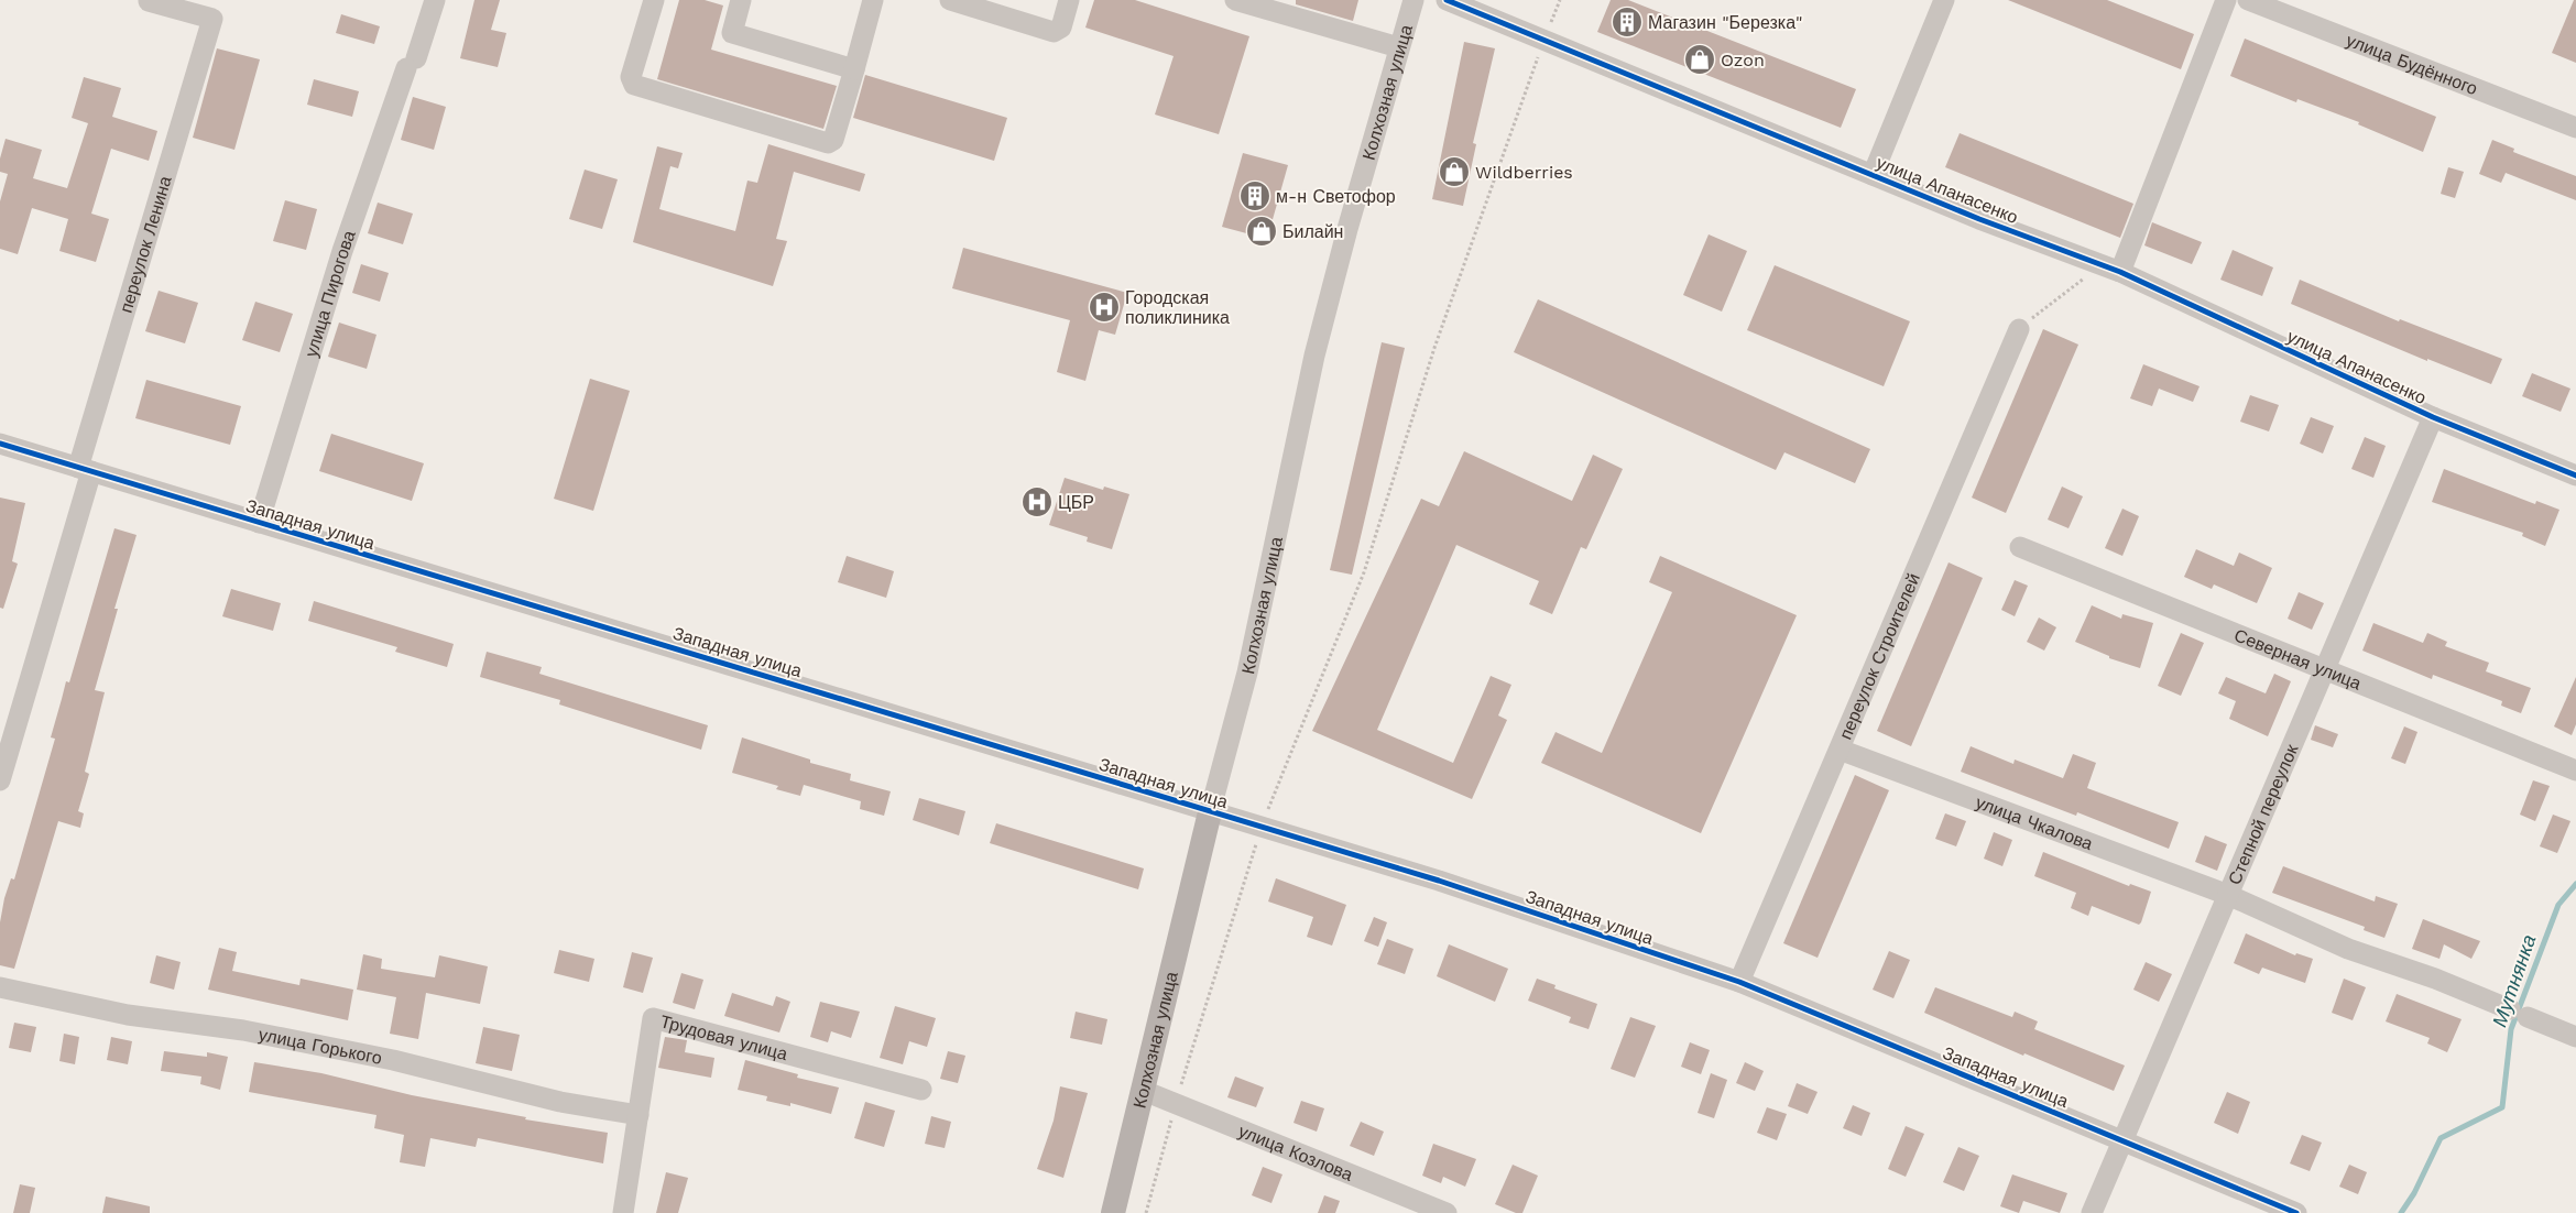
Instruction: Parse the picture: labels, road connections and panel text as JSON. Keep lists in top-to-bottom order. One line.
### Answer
{"streets":{"main road":["Колхозная улица"],"street":["улица Будённого","улица Апанасенко","переулок Ленина","улица Пирогова","Западная улица","переулок Строителей","Северная улица","Степной переулок","улица Чкалова","Трудовая улица","улица Горького","улица Козлова"]},"crossings":[["Колхозная улица","Западная улица"],["Колхозная улица","улица Козлова"],["улица Апанасенко","Степной переулок"],["переулок Ленина","Западная улица"],["улица Пирогова","Западная улица"],["Западная улица","переулок Строителей"],["Западная улица","Степной переулок"],["переулок Строителей","улица Чкалова"],["Северная улица","Степной переулок"],["Степной переулок","улица Чкалова"],["Трудовая улица","улица Горького"]],"water":["Мутнянка"],"places":{"building":["Магазин \"Березка\"","м-н Светофор"],"shop":["Ozon","Wildberries","Билайн"],"hospital":["Городская поликлиника","ЦБР"]}}
